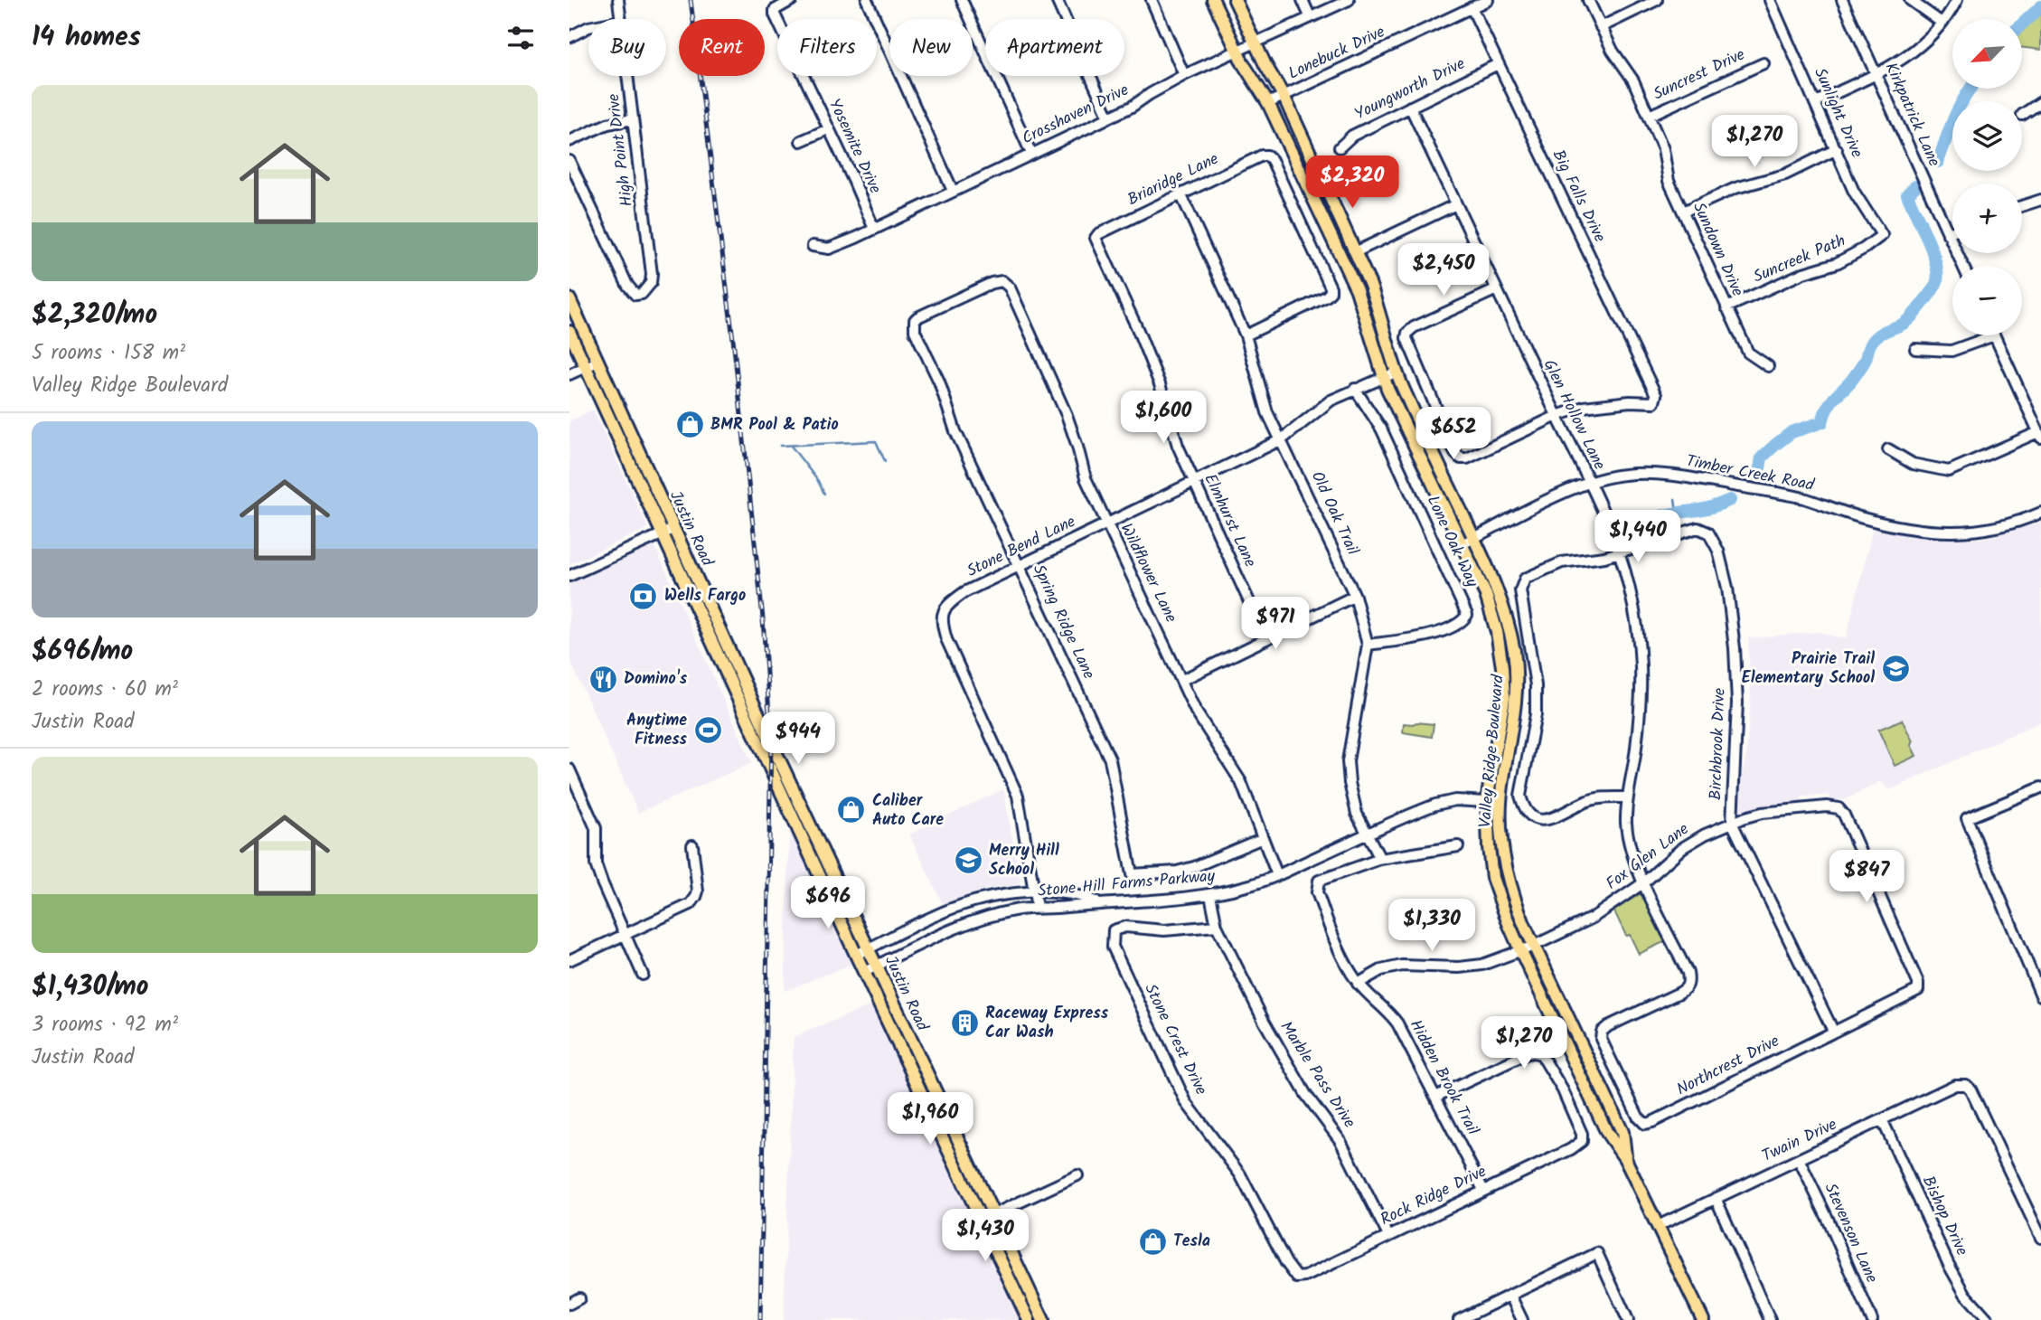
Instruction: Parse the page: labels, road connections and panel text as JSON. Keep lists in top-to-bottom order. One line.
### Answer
{"streets":{"main road":["Justin Road","Valley Ridge Boulevard"],"street":["Lonebuck Drive","Suncrest Drive","Youngworth Drive","Sunlight Drive","Crosshaven Drive","Kirkpatrick Lane","Yosemite Drive","High Point Drive","Briaridge Lane","Big Falls Drive","Sundown Drive","Suncreek Path","Glen Hollow Lane","Timber Creek Road","Old Oak Trail","Elmhurst Lane","Lone Oak Way","Stone Bend Lane","Wildflower Lane","Spring Ridge Lane","Birchbrook Drive","Fox Glen Lane","Stone Hill Farms Parkway","Stone Crest Drive","Northcrest Drive","Marble Pass Drive","Hidden Brook Trail","Twain Drive","Rock Ridge Drive","Bishop Drive","Stevenson Lane"]},"crossings":[["Lonebuck Drive","Big Falls Drive"],["Lonebuck Drive","Valley Ridge Boulevard"],["Suncrest Drive","Sundown Drive"],["Youngworth Drive","Big Falls Drive"],["Youngworth Drive","Glen Hollow Lane"],["Sunlight Drive","Suncreek Path"],["Crosshaven Drive","Yosemite Drive"],["Crosshaven Drive","Valley Ridge Boulevard"],["Briaridge Lane","Old Oak Trail"],["Briaridge Lane","Elmhurst Lane"],["Big Falls Drive","Glen Hollow Lane"],["Sundown Drive","Suncreek Path"],["Glen Hollow Lane","Timber Creek Road"],["Glen Hollow Lane","Birchbrook Drive"],["Glen Hollow Lane","Fox Glen Lane"],["Glen Hollow Lane","Northcrest Drive"],["Timber Creek Road","Valley Ridge Boulevard"],["Old Oak Trail","Lone Oak Way"],["Old Oak Trail","Stone Bend Lane"],["Old Oak Trail","Stone Hill Farms Parkway"],["Old Oak Trail","Hidden Brook Trail"],["Elmhurst Lane","Stone Bend Lane"],["Justin Road","Stone Hill Farms Parkway"],["Lone Oak Way","Stone Bend Lane"],["Stone Bend Lane","Wildflower Lane"],["Stone Bend Lane","Spring Ridge Lane"],["Stone Bend Lane","Valley Ridge Boulevard"],["Stone Bend Lane","Stone Hill Farms Parkway"],["Wildflower Lane","Spring Ridge Lane"],["Wildflower Lane","Stone Hill Farms Parkway"],["Birchbrook Drive","Fox Glen Lane"],["Birchbrook Drive","Northcrest Drive"],["Valley Ridge Boulevard","Fox Glen Lane"],["Valley Ridge Boulevard","Stone Hill Farms Parkway"],["Valley Ridge Boulevard","Twain Drive"],["Fox Glen Lane","Northcrest Drive"],["Fox Glen Lane","Hidden Brook Trail"],["Stone Hill Farms Parkway","Marble Pass Drive"],["Stone Crest Drive","Marble Pass Drive"],["Stone Crest Drive","Rock Ridge Drive"],["Marble Pass Drive","Rock Ridge Drive"],["Hidden Brook Trail","Rock Ridge Drive"],["Twain Drive","Bishop Drive"],["Twain Drive","Stevenson Lane"]],"places":{"shop":["BMR Pool & Patio","Caliber Auto Care","Tesla"],"bank":["Wells Fargo"],"school or university":["Prairie Trail Elementary School","Merry Hill School"],"restaurant":["Domino's"],"sports":["Anytime Fitness"],"building":["Raceway Express Car Wash"]},"north":"bottom left","page":{"heading":"14 homes","map_buttons":["+","−"],"chip":["Buy","Rent","Filters","New","Apartment"],"list":[{"name":"$2,320/mo","note":"5 rooms · 158 m² · Valley Ridge Boulevard"},{"name":"$696/mo","note":"2 rooms · 60 m² · Justin Road"},{"name":"$1,430/mo","note":"3 rooms · 92 m² · Justin Road"}],"price":["$1,270","$2,320","$2,450","$1,600","$652","$1,440","$971","$944","$847","$696","$1,330","$1,270","$1,960","$1,430"]}}
